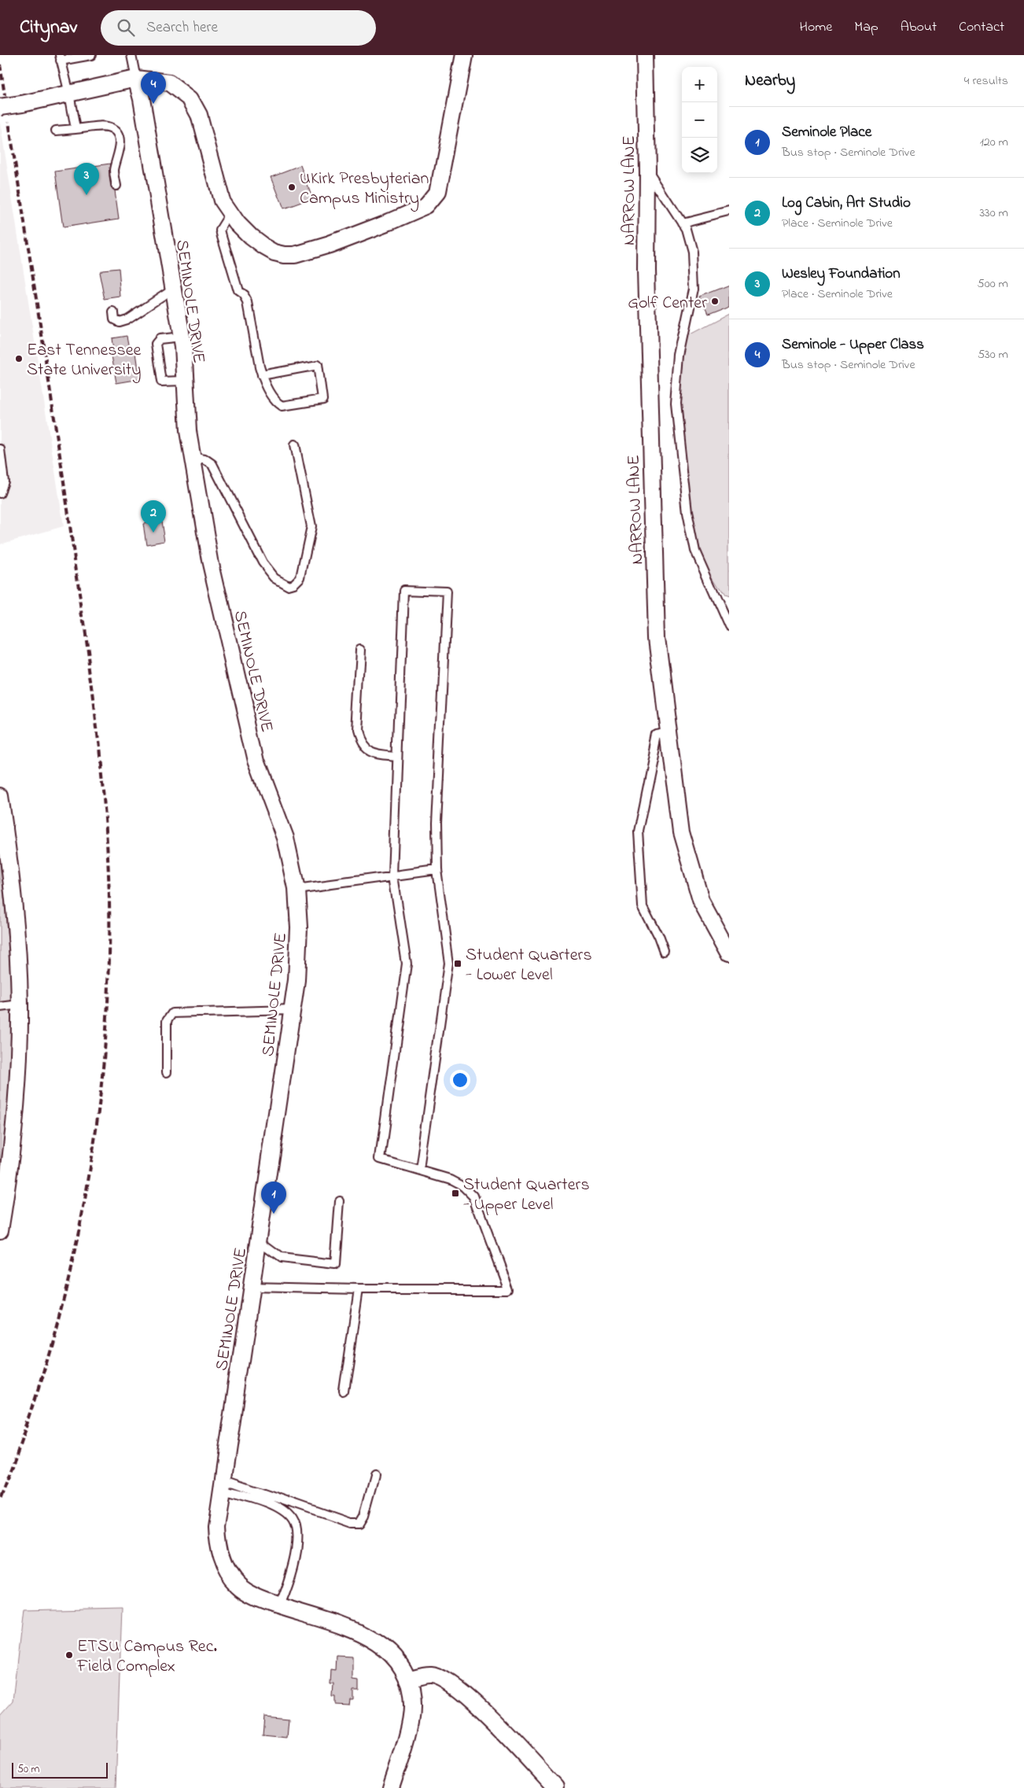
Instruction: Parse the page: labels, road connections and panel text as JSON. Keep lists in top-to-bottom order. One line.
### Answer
{"streets":{"street":["NARROW LANE","SEMINOLE DRIVE"]},"places":{"other":["UKirk Presbyterian Campus Ministry","Golf Center","East Tennessee State University","ETSU Campus Rec. Field Complex"],"transit":["Student Quarters - Lower Level","Student Quarters - Upper Level"]},"scale_bar":"50 m","page":{"header":"Citynav","search":"Search here","nav":["Home","Map","About","Contact"],"heading":["Nearby","4 results"],"map_buttons":["+","−"],"pins":["4","3","2","1"],"list":[{"mark":"1","name":"Seminole Place","note":"Bus stop · Seminole Drive","value":"120 m"},{"mark":"2","name":"Log Cabin, Art Studio","note":"Place · Seminole Drive","value":"330 m"},{"mark":"3","name":"Wesley Foundation","note":"Place · Seminole Drive","value":"500 m"},{"mark":"4","name":"Seminole - Upper Class","note":"Bus stop · Seminole Drive","value":"530 m"}],"scale":"50 m"}}
